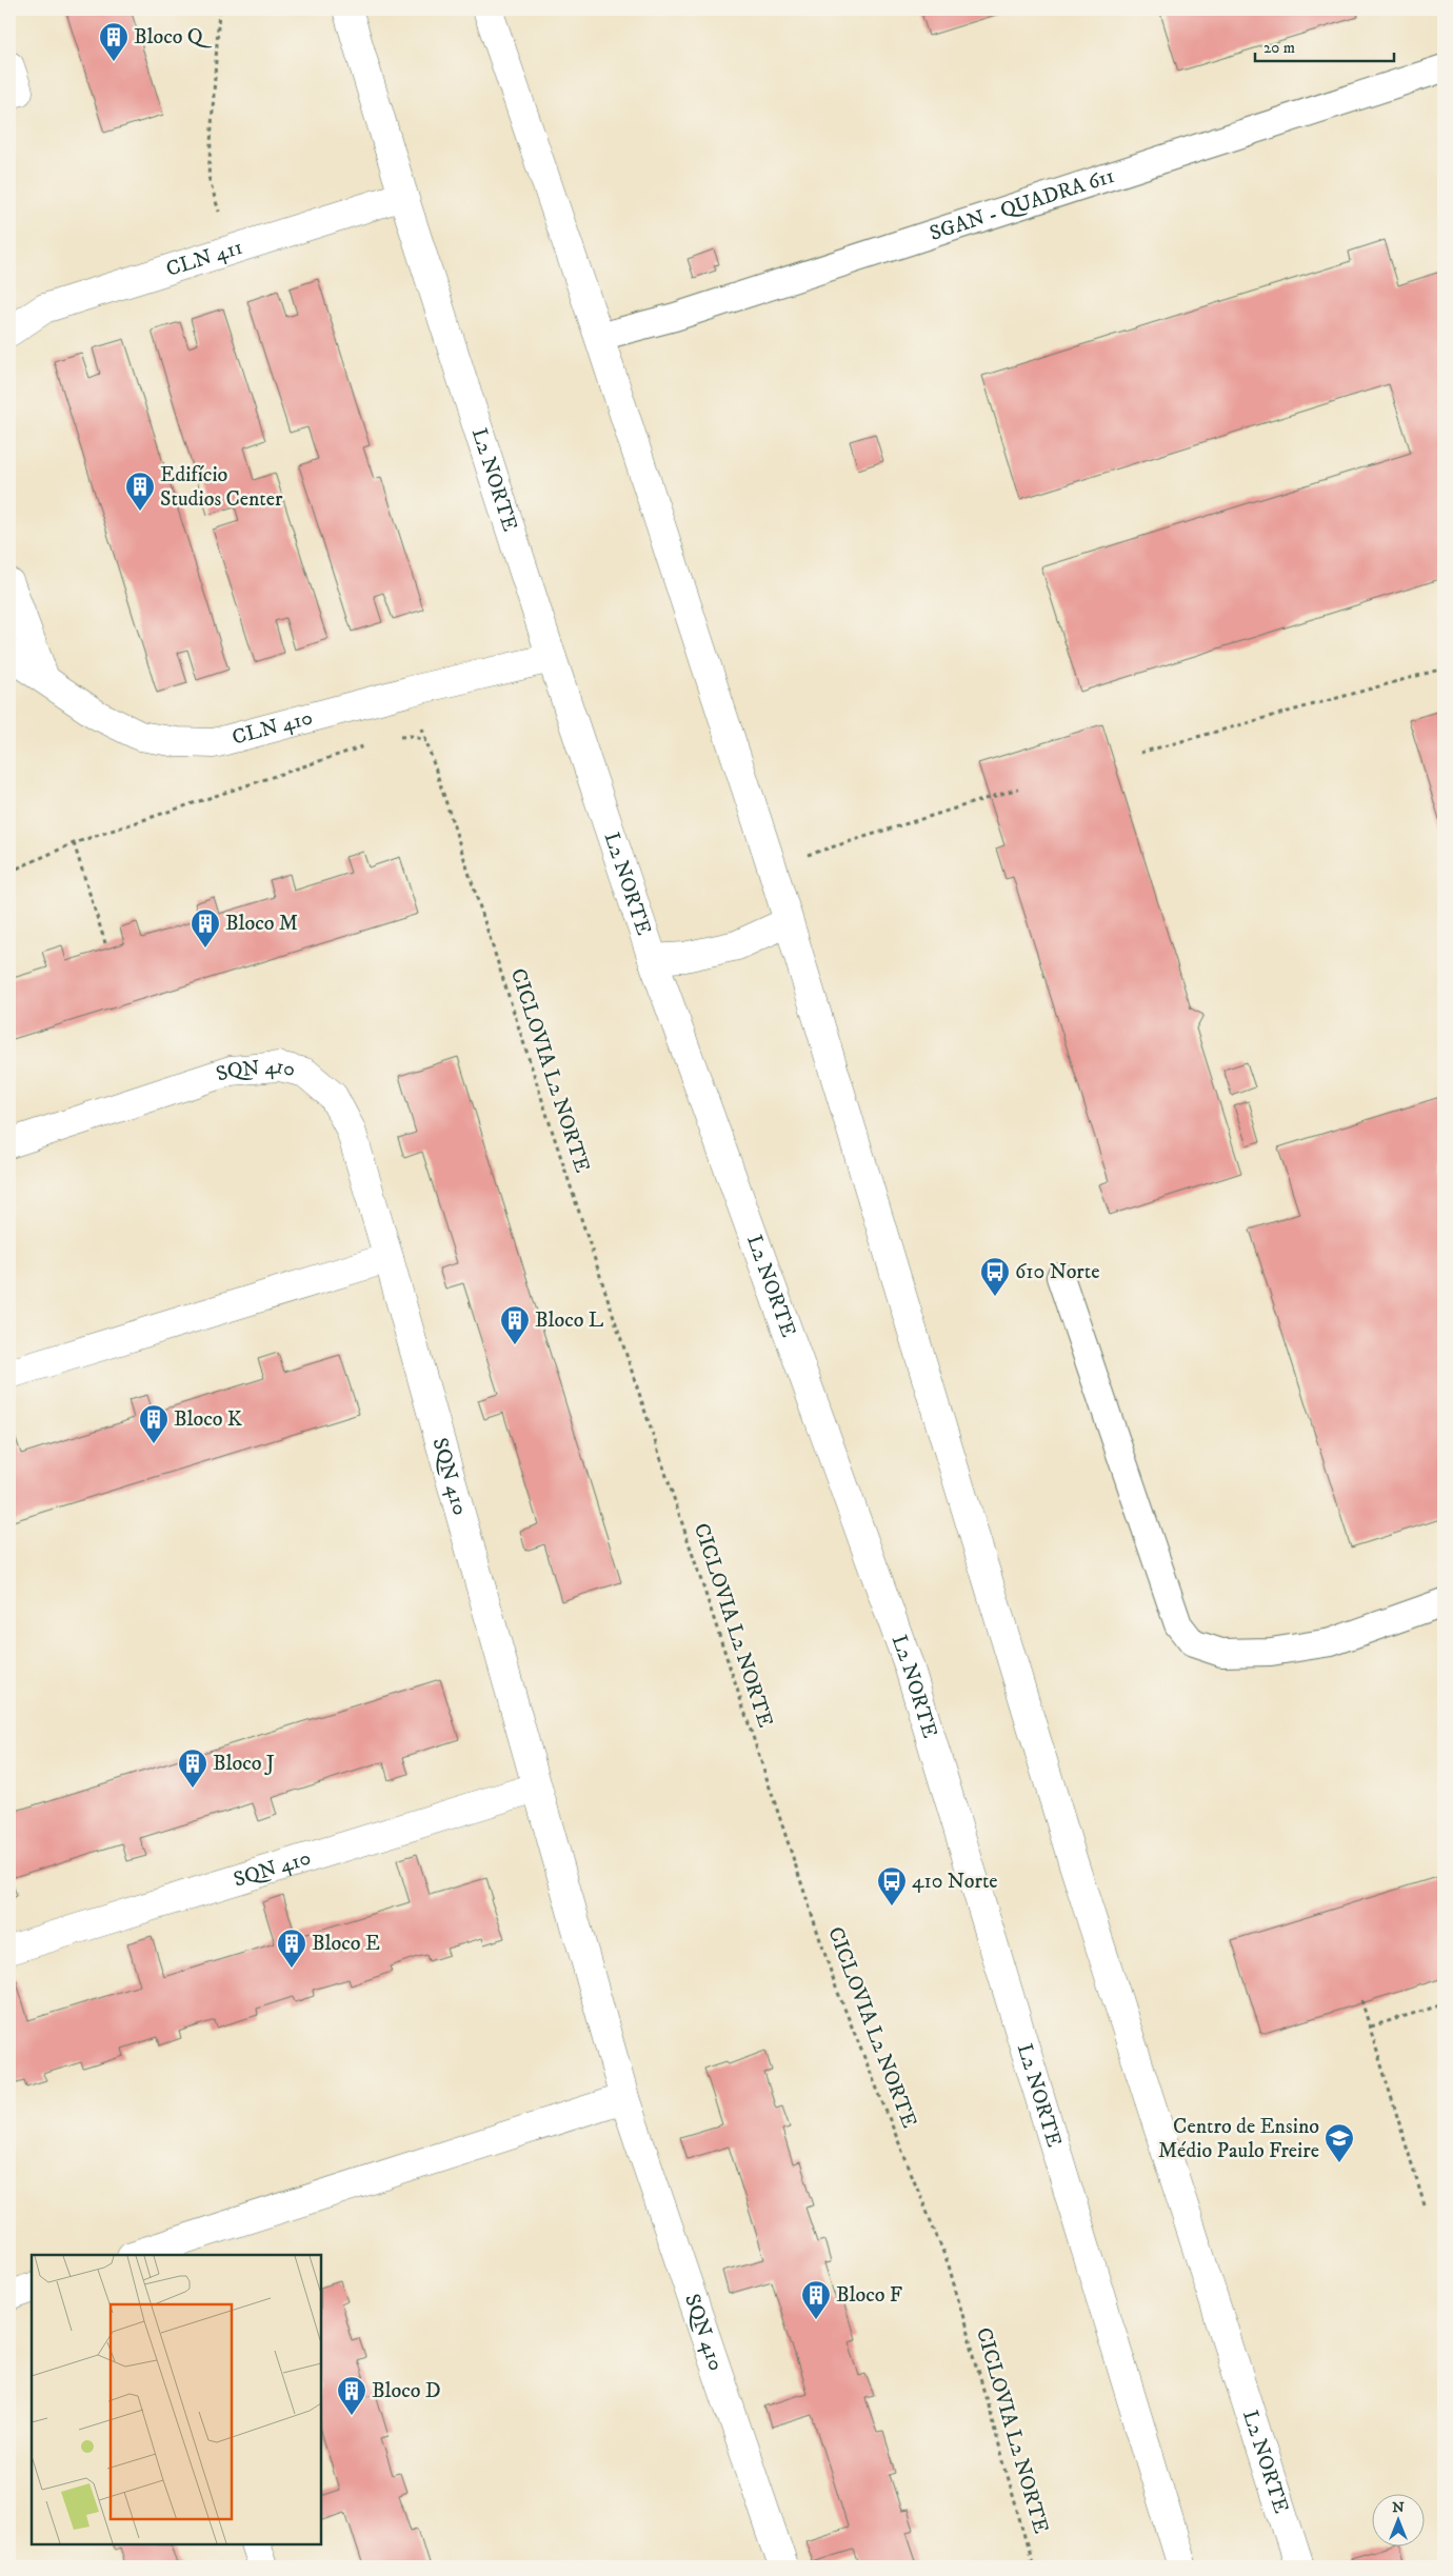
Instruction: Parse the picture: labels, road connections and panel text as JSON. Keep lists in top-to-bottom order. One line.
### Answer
{"streets":{"main road":["CLN 411","L2 NORTE","CLN 410","SQN 410"],"lane":["SGAN - QUADRA 611"],"path":["CICLOVIA L2 NORTE"]},"crossings":[["SGAN - QUADRA 611","L2 NORTE"],["CLN 411","L2 NORTE"],["L2 NORTE","CLN 410"],["CLN 410","CICLOVIA L2 NORTE"]],"places":{"building":["Bloco Q","Edifício Studios Center","Bloco M","Bloco L","Bloco K","Bloco J","Bloco E","Bloco F","Bloco D"],"bus stop":["610 Norte","410 Norte"],"school or university":["Centro de Ensino Médio Paulo Freire"]},"scale_bar":"20 m","north":"top"}
